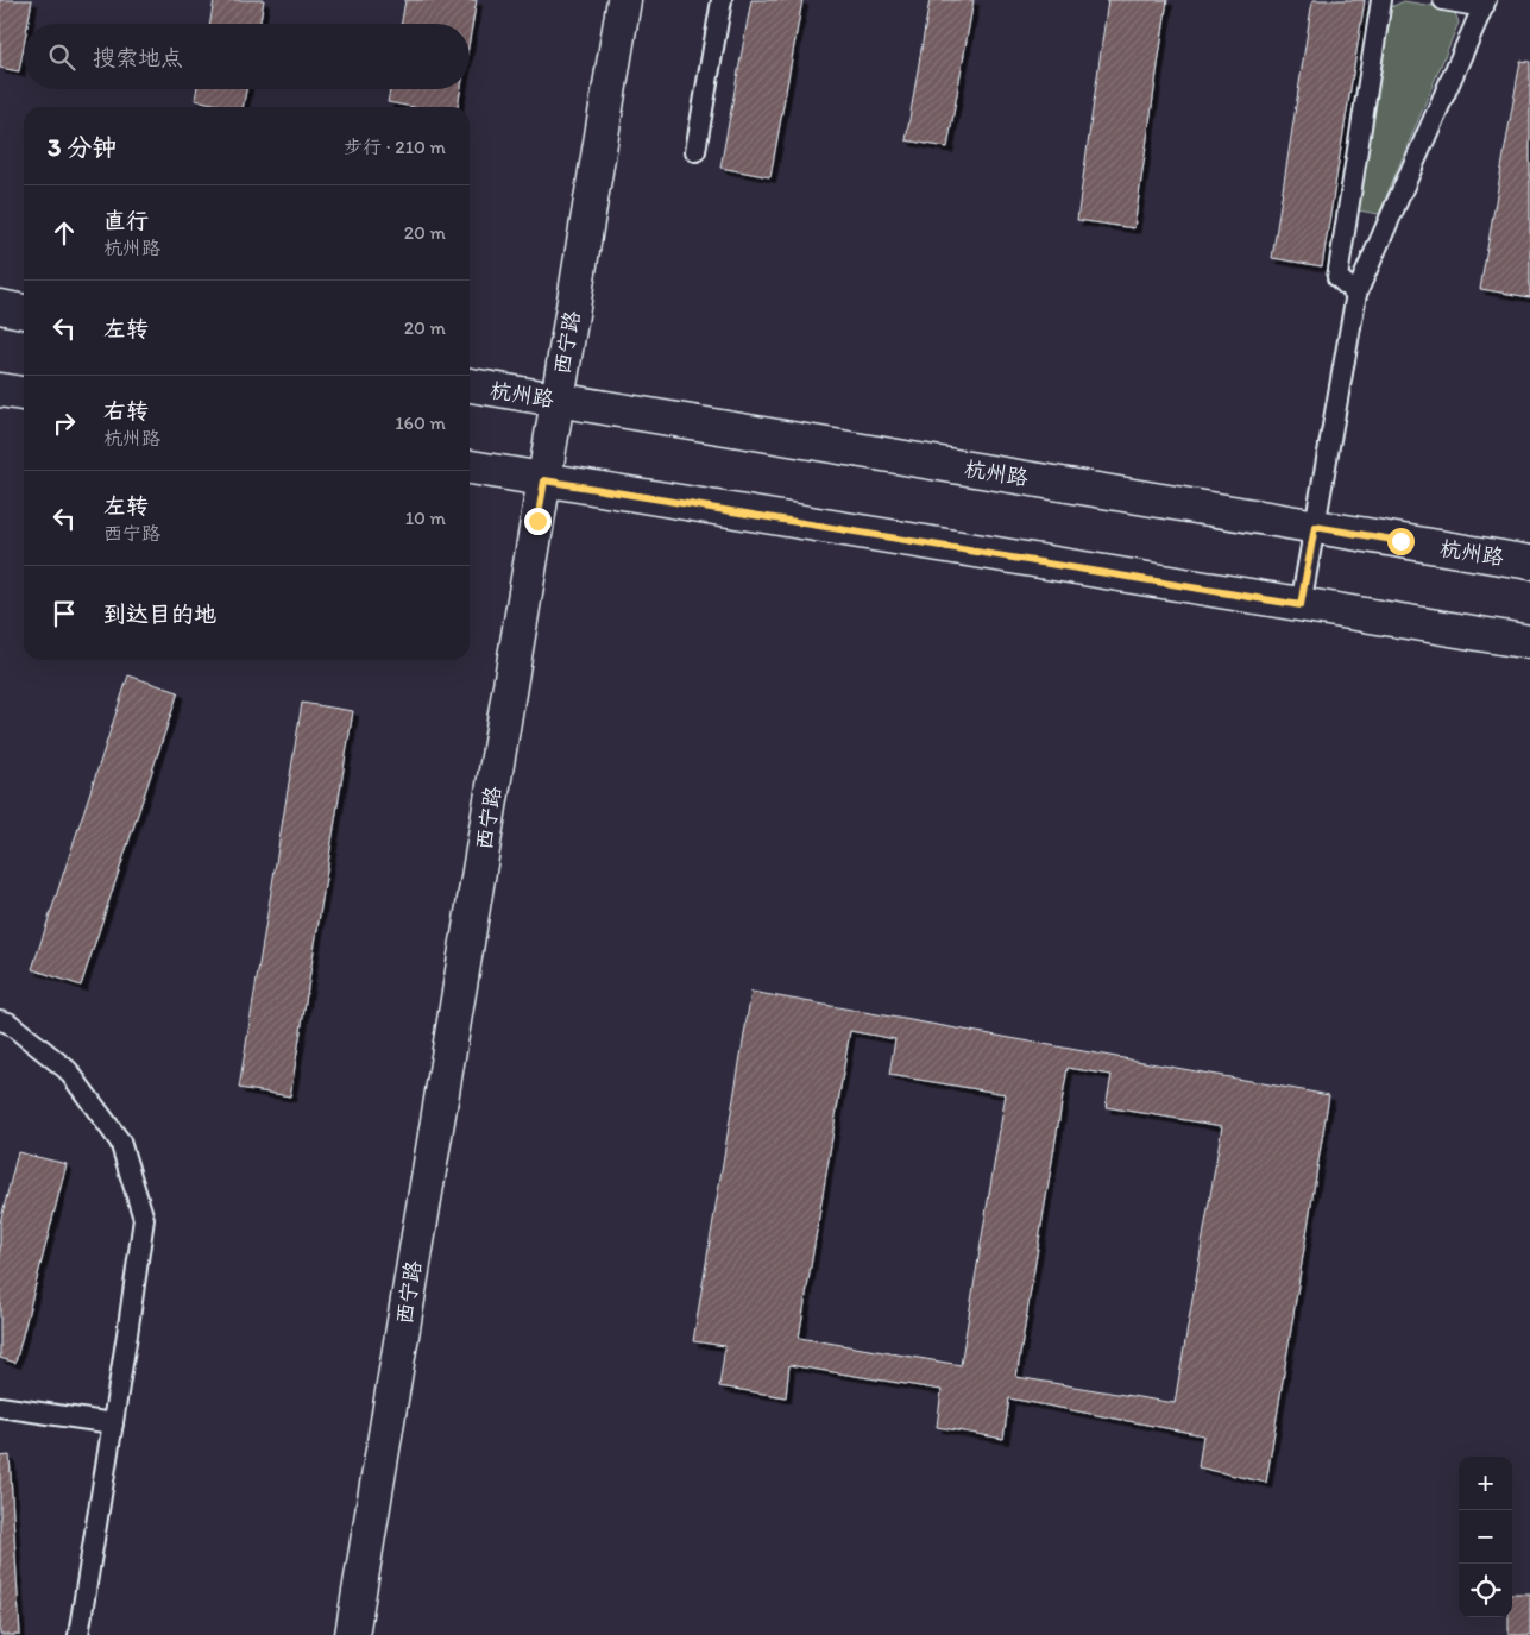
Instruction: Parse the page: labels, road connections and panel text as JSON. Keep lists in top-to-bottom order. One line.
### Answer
{"streets":{"main road":["西宁路","杭州路"]},"crossings":[["西宁路","杭州路"]],"page":{"search":"搜索地点","heading":["3 分钟","步行 · 210 m"],"list":[["直行","杭州路","20 m"],["左转","20 m"],["右转","杭州路","160 m"],["左转","西宁路","10 m"],"到达目的地"],"map_buttons":["+","−"]}}
